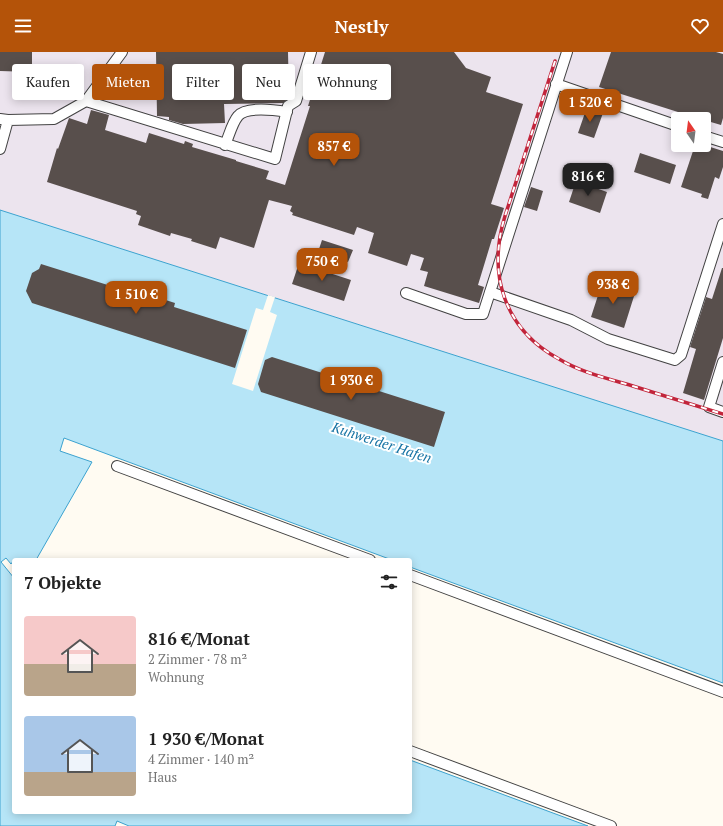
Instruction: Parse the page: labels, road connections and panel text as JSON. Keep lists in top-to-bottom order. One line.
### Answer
{"water":["Kuhwerder Hafen"],"north":"top","page":{"header":"Nestly","chip":["Kaufen","Mieten","Filter","Neu","Wohnung"],"price":["1 520 €","857 €","816 €","750 €","938 €","1 510 €","1 930 €"],"heading":"7 Objekte","list":[{"name":"816 €/Monat","note":"2 Zimmer · 78 m² · Wohnung"},{"name":"1 930 €/Monat","note":"4 Zimmer · 140 m² · Haus"}]}}
